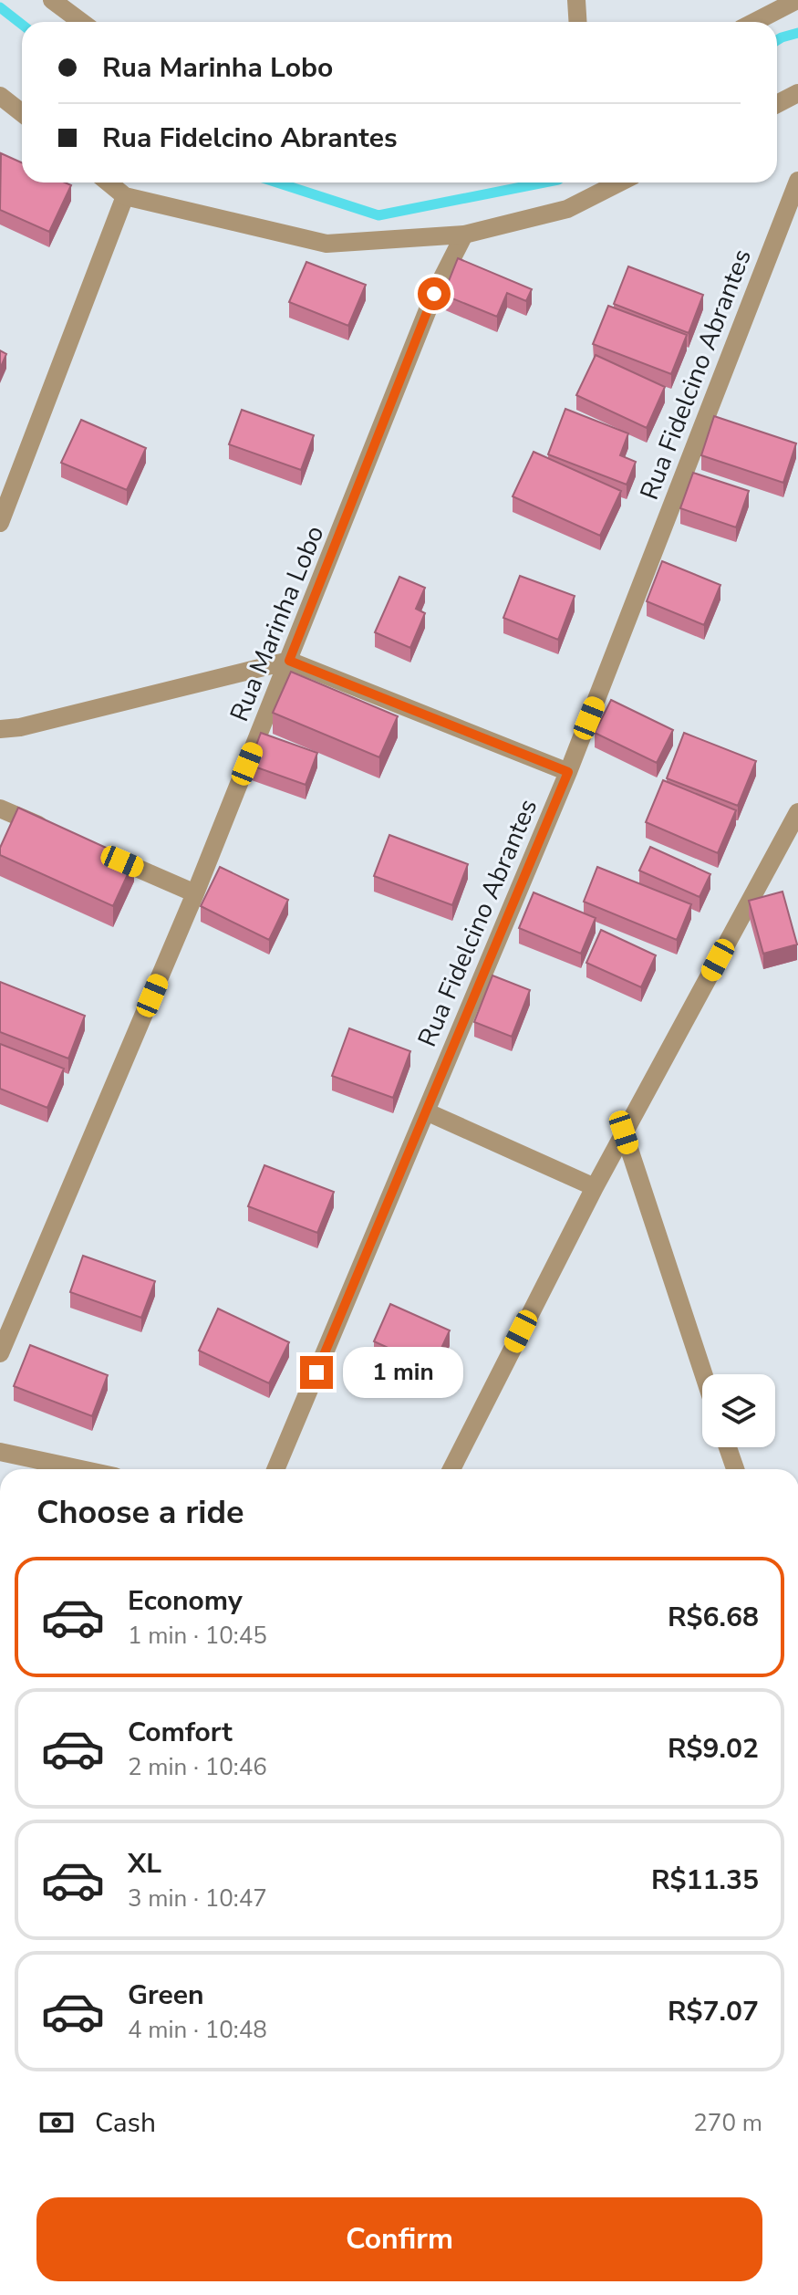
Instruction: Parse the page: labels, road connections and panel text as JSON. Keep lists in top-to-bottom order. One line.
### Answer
{"streets":{"street":["Rua Fidelcino Abrantes","Rua Marinha Lobo"]},"page":{"banner":["Rua Marinha Lobo","Rua Fidelcino Abrantes"],"bubble":"1 min","heading":"Choose a ride","list":[{"name":"Economy","note":"1 min · 10:45","value":"R$6.68"},{"name":"Comfort","note":"2 min · 10:46","value":"R$9.02"},{"name":"XL","note":"3 min · 10:47","value":"R$11.35"},{"name":"Green","note":"4 min · 10:48","value":"R$7.07"}],"pay":["Cash","270 m"],"buttons":"Confirm"}}
